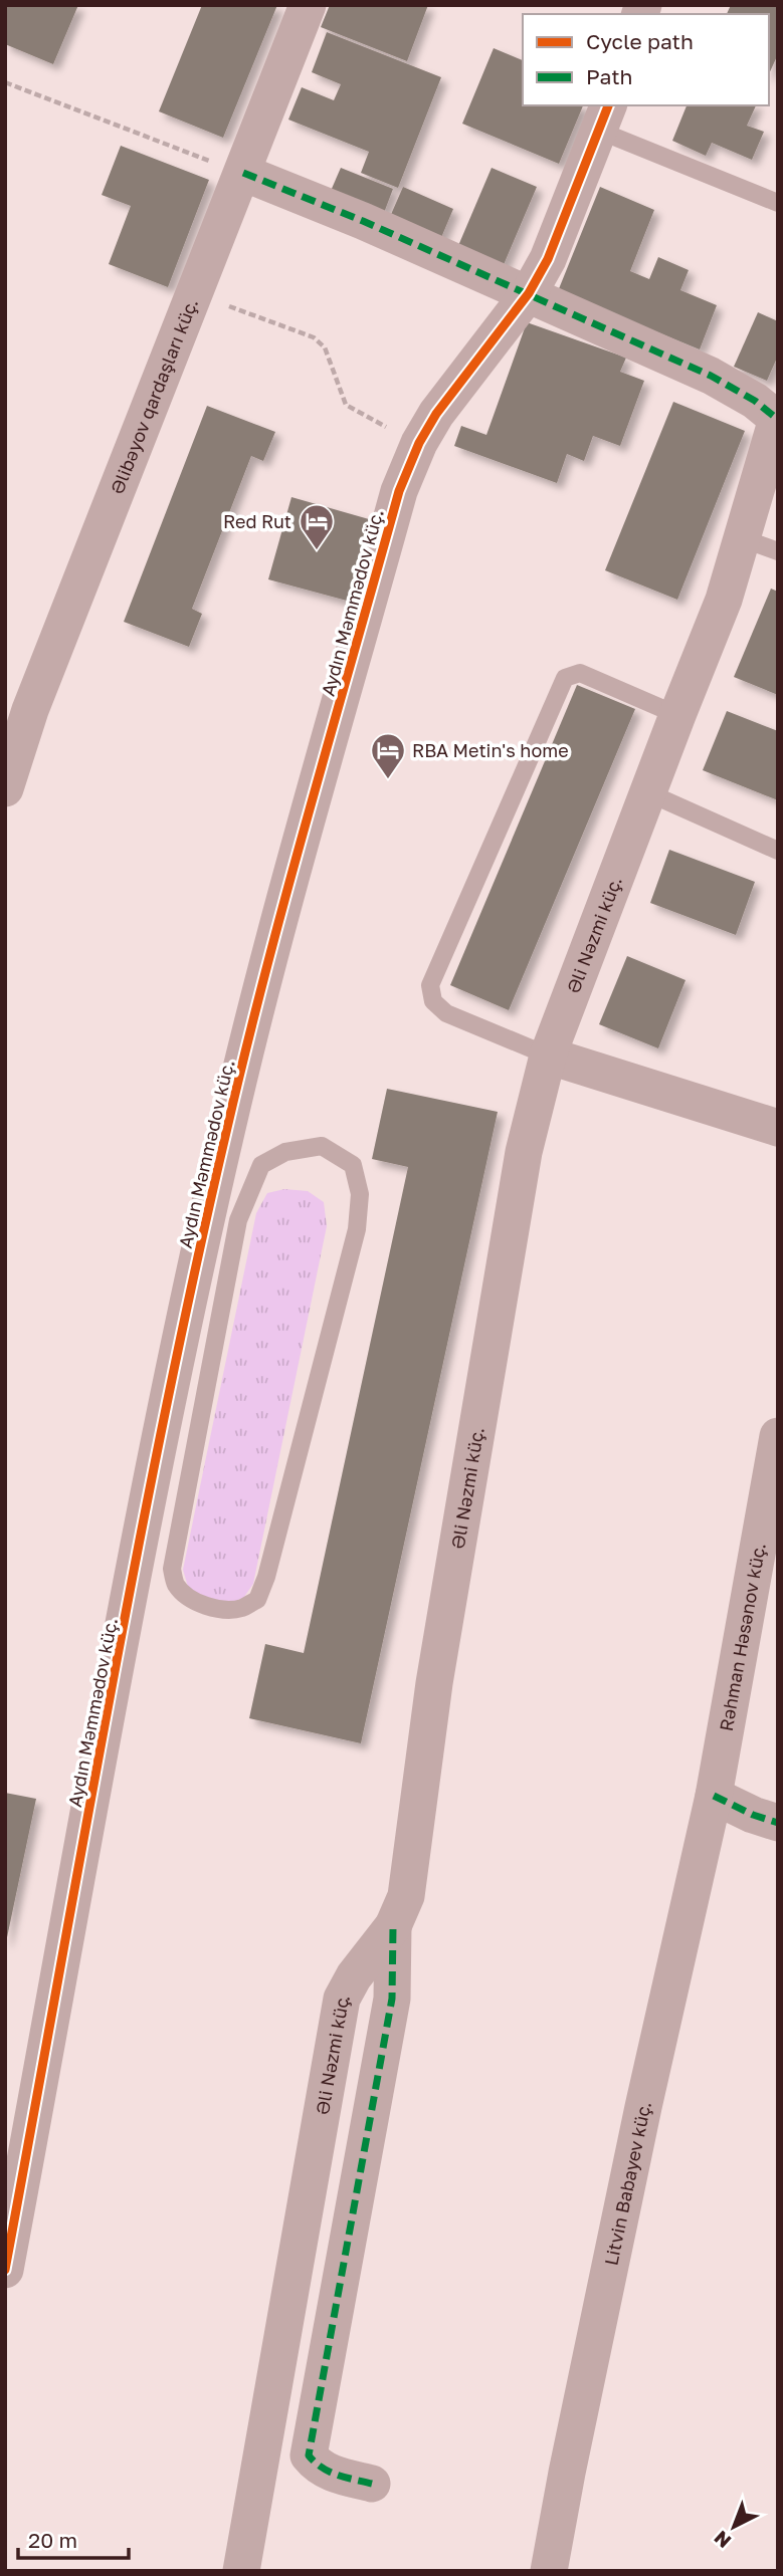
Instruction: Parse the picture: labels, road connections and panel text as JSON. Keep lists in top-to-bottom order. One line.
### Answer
{"streets":{"street":["Əlibəyov qardaşları küç.","Aydın Məmmədov küç.","Əli Nəzmi küç.","Rəhman Həsənov küç.","Litvin Babayev küç."]},"crossings":[["Rəhman Həsənov küç.","Litvin Babayev küç."]],"places":{"hotel":["Red Rut","RBA Metin's home"]},"legend":["Cycle path","Path"],"scale_bar":"20 m","north":"bottom left"}
